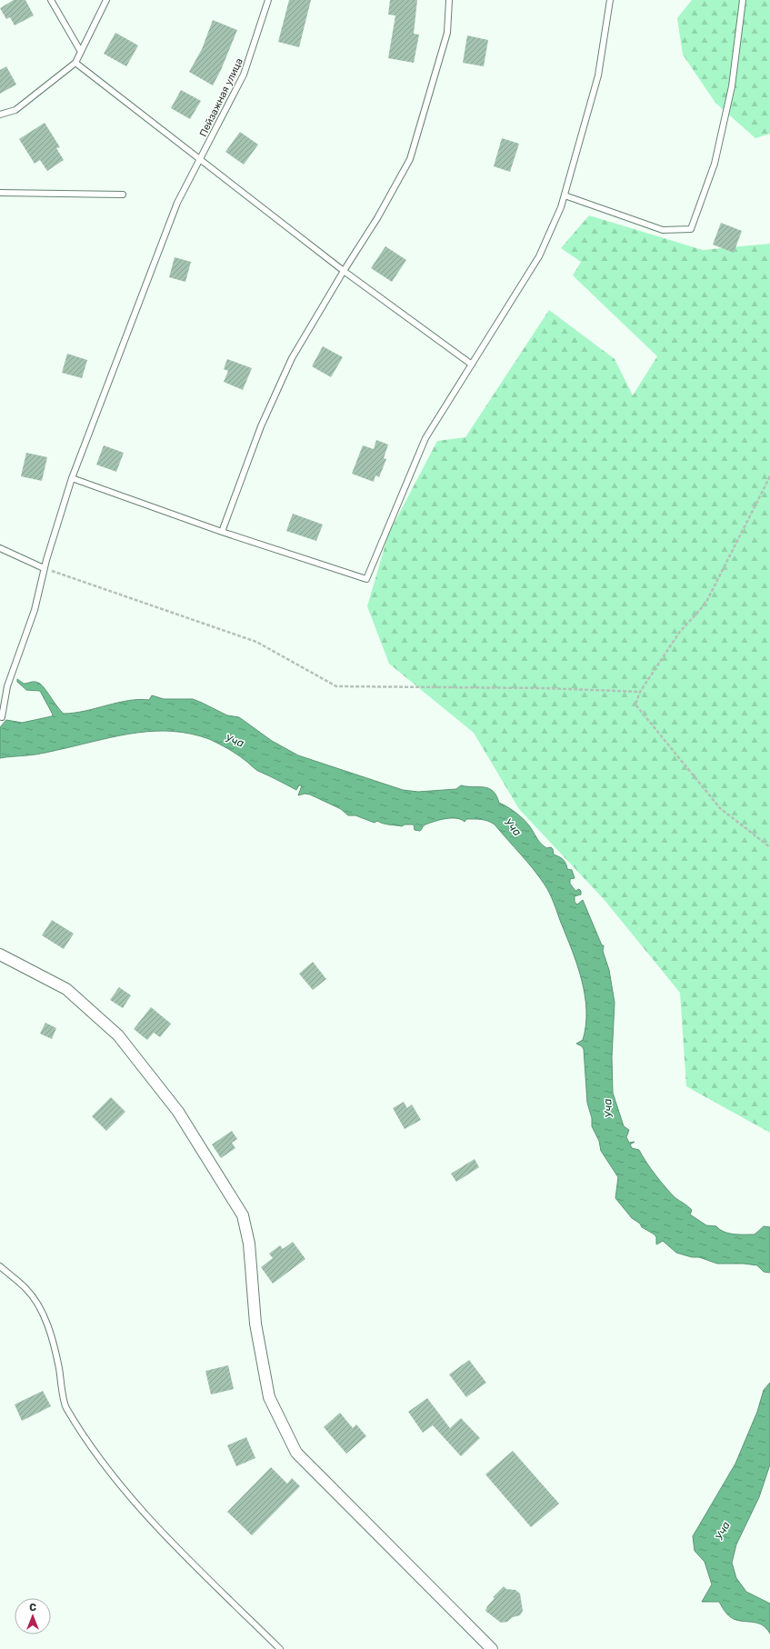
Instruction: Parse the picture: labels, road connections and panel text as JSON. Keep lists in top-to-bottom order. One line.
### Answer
{"streets":{"lane":["Пейзажная улица"]},"water":["Уча"],"north":"top"}
